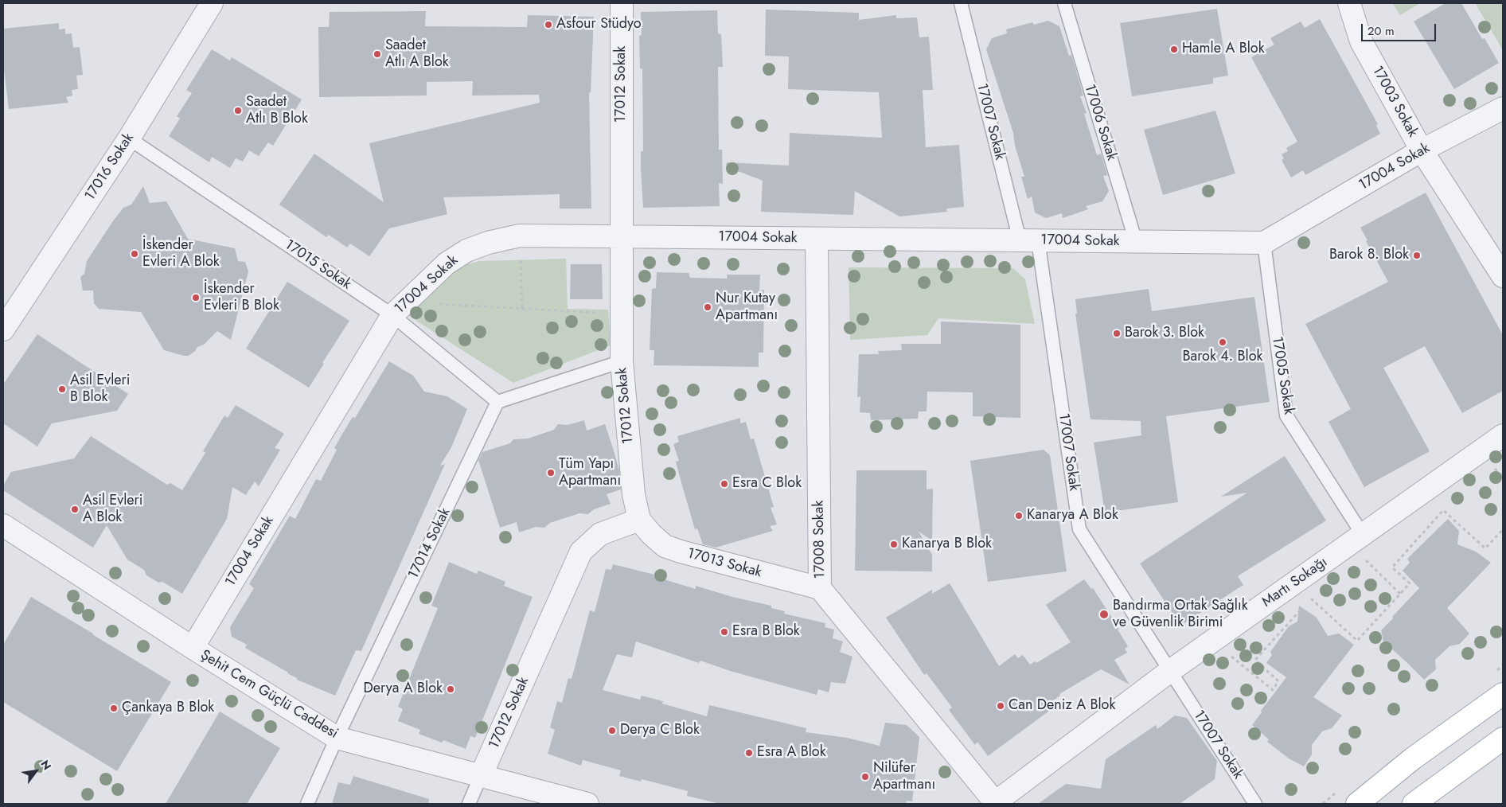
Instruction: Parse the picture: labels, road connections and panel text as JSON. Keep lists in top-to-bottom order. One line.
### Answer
{"streets":{"street":["17012 Sokak","17003 Sokak","17016 Sokak","17004 Sokak","17008 Sokak","17013 Sokak","Martı Sokağı","Şehit Cem Güçlü Caddesi"],"lane":["17007 Sokak","17006 Sokak","17015 Sokak","17005 Sokak","17014 Sokak"]},"crossings":[["17012 Sokak","17004 Sokak"],["17012 Sokak","17013 Sokak"],["17012 Sokak","Şehit Cem Güçlü Caddesi"],["17003 Sokak","17004 Sokak"],["17007 Sokak","17004 Sokak"],["17007 Sokak","Martı Sokağı"],["17006 Sokak","17004 Sokak"],["17016 Sokak","17015 Sokak"],["17004 Sokak","17015 Sokak"],["17004 Sokak","17005 Sokak"],["17004 Sokak","17008 Sokak"],["17004 Sokak","Şehit Cem Güçlü Caddesi"],["17015 Sokak","17014 Sokak"],["17005 Sokak","Martı Sokağı"],["17008 Sokak","17013 Sokak"],["17008 Sokak","Martı Sokağı"],["17014 Sokak","Şehit Cem Güçlü Caddesi"]],"places":["Asfour Stüdyo","Hamle A Blok","Saadet Atlı A Blok","Saadet Atlı B Blok","İskender Evleri A Blok","Barok 8. Blok","İskender Evleri B Blok","Nur Kutay Apartmanı","Barok 3. Blok","Barok 4. Blok","Asil Evleri B Blok","Tüm Yapı Apartmanı","Esra C Blok","Asil Evleri A Blok","Kanarya A Blok","Kanarya B Blok","Bandırma Ortak Sağlık ve Güvenlik Birimi","Esra B Blok","Derya A Blok","Can Deniz A Blok","Çankaya B Blok","Derya C Blok","Esra A Blok","Nilüfer Apartmanı"],"scale_bar":"20 m","north":"top right"}
